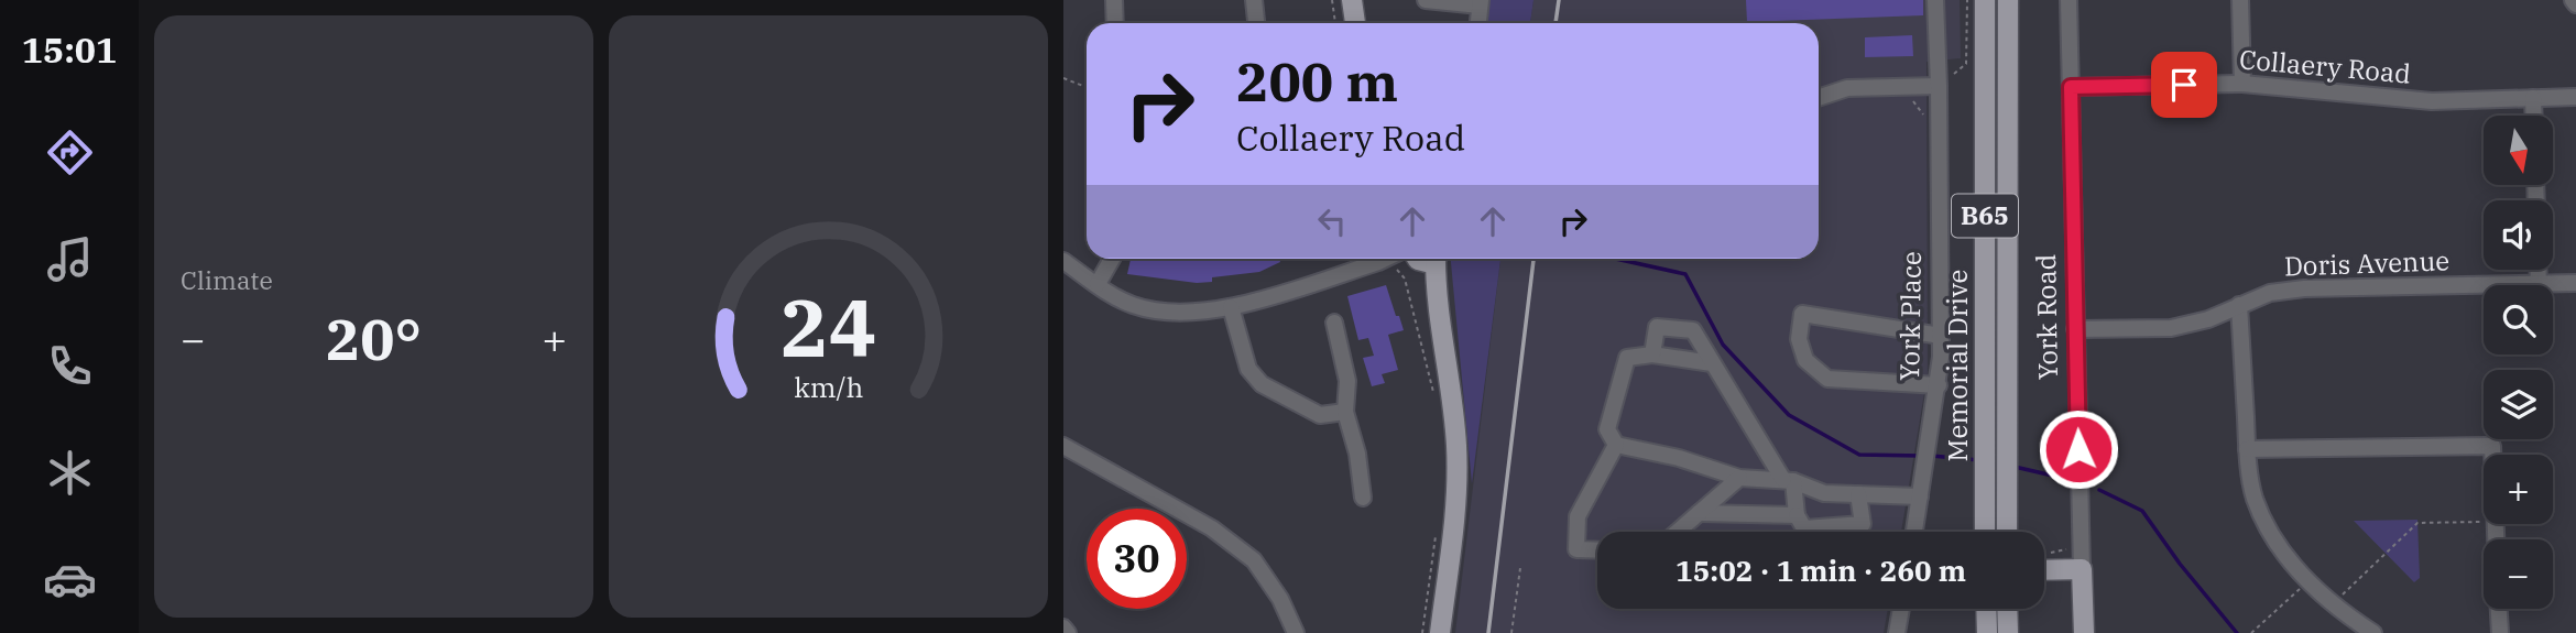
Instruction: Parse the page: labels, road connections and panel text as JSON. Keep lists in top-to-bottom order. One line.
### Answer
{"streets":{"main road":["B65","York Road","Memorial Drive"],"street":["Collaery Road","Doris Avenue","York Place"]},"crossings":[["Collaery Road","York Road"],["Doris Avenue","York Road"]],"north":"bottom","page":{"tabs":"15:01","tile":"Climate","turn":["200 m","Collaery Road"],"map_buttons":["+","−"],"heat":["−","20°","+"],"limit":"30","trip":"15:02 · 1 min · 260 m","gauge":["24","km/h"]}}
